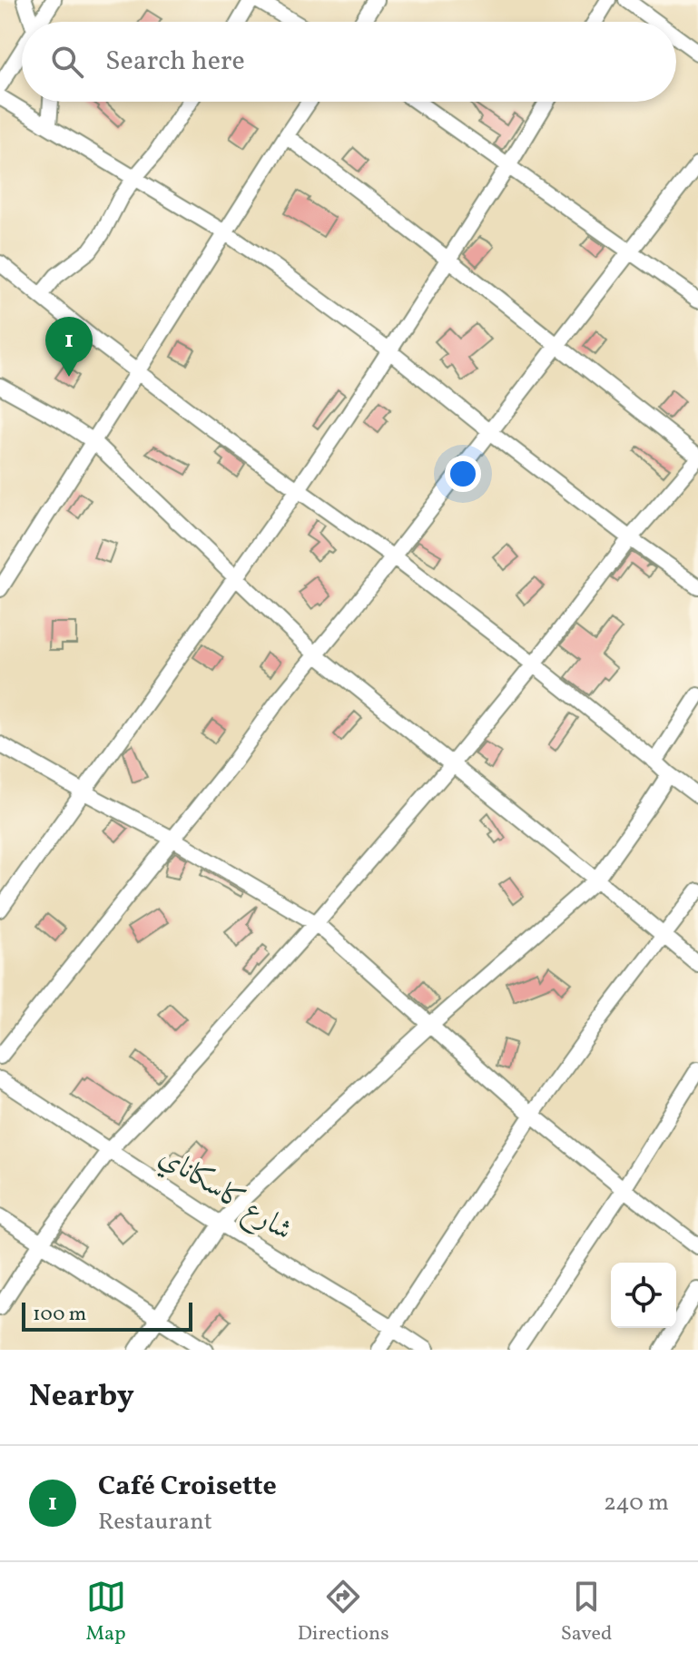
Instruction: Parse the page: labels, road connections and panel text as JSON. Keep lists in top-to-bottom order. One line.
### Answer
{"streets":{"street":["شارع كاسكاناي"]},"scale_bar":"100 m","page":{"search":"Search here","pins":"1","scale":"100 m","heading":"Nearby","list":[{"mark":"1","name":"Café Croisette","note":"Restaurant","value":"240 m"}],"nav":["Map","Directions","Saved"]}}
